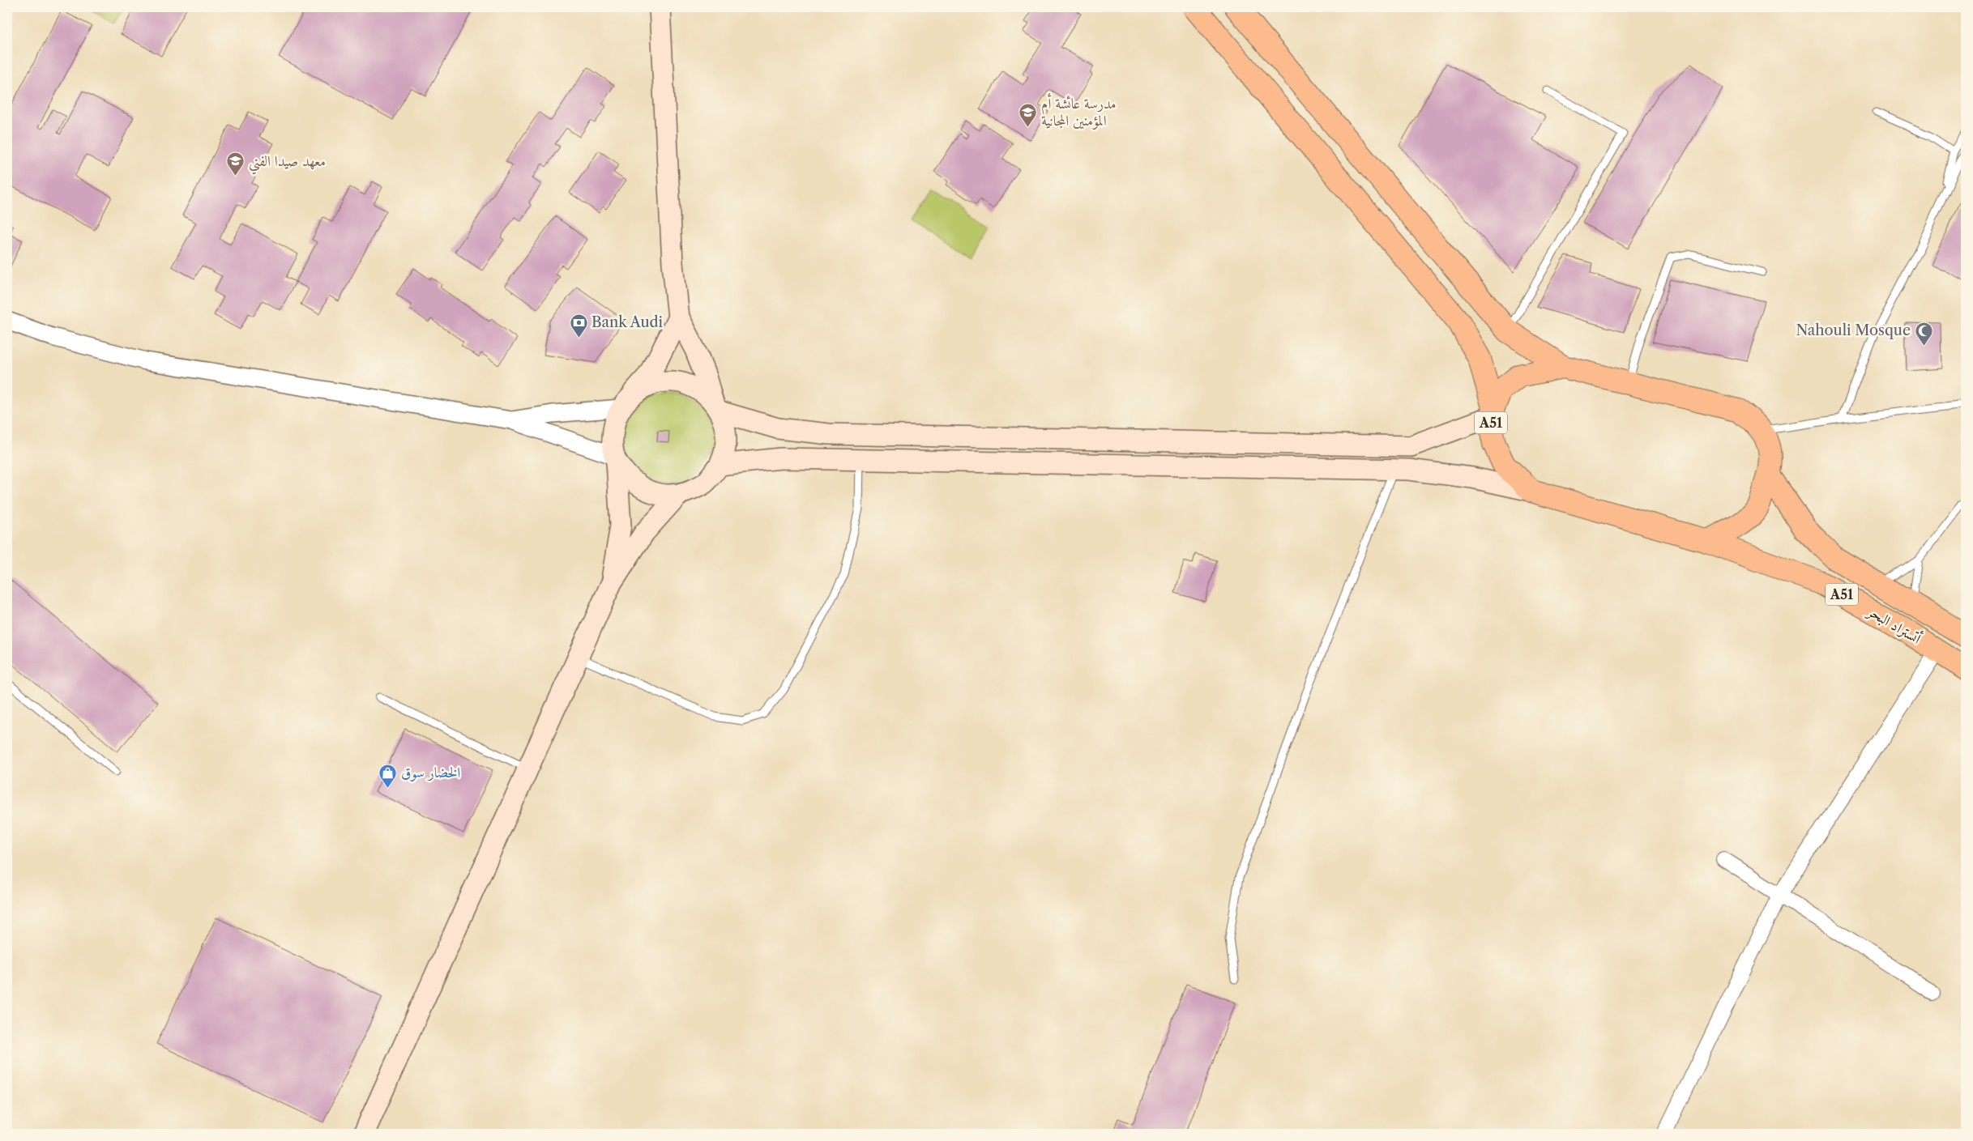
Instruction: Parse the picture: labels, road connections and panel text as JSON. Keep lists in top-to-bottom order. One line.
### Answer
{"streets":{"highway":["A51","أتستراد البحر"]},"crossings":[["A51","أتستراد البحر"]],"places":{"school or university":["مدرسة عائشة أم المؤمنين المجانية","معهد صيدا الفني"],"bank":["Bank Audi"],"mosque":["Nahouli Mosque"],"shop":["الخضار سوق"]}}
